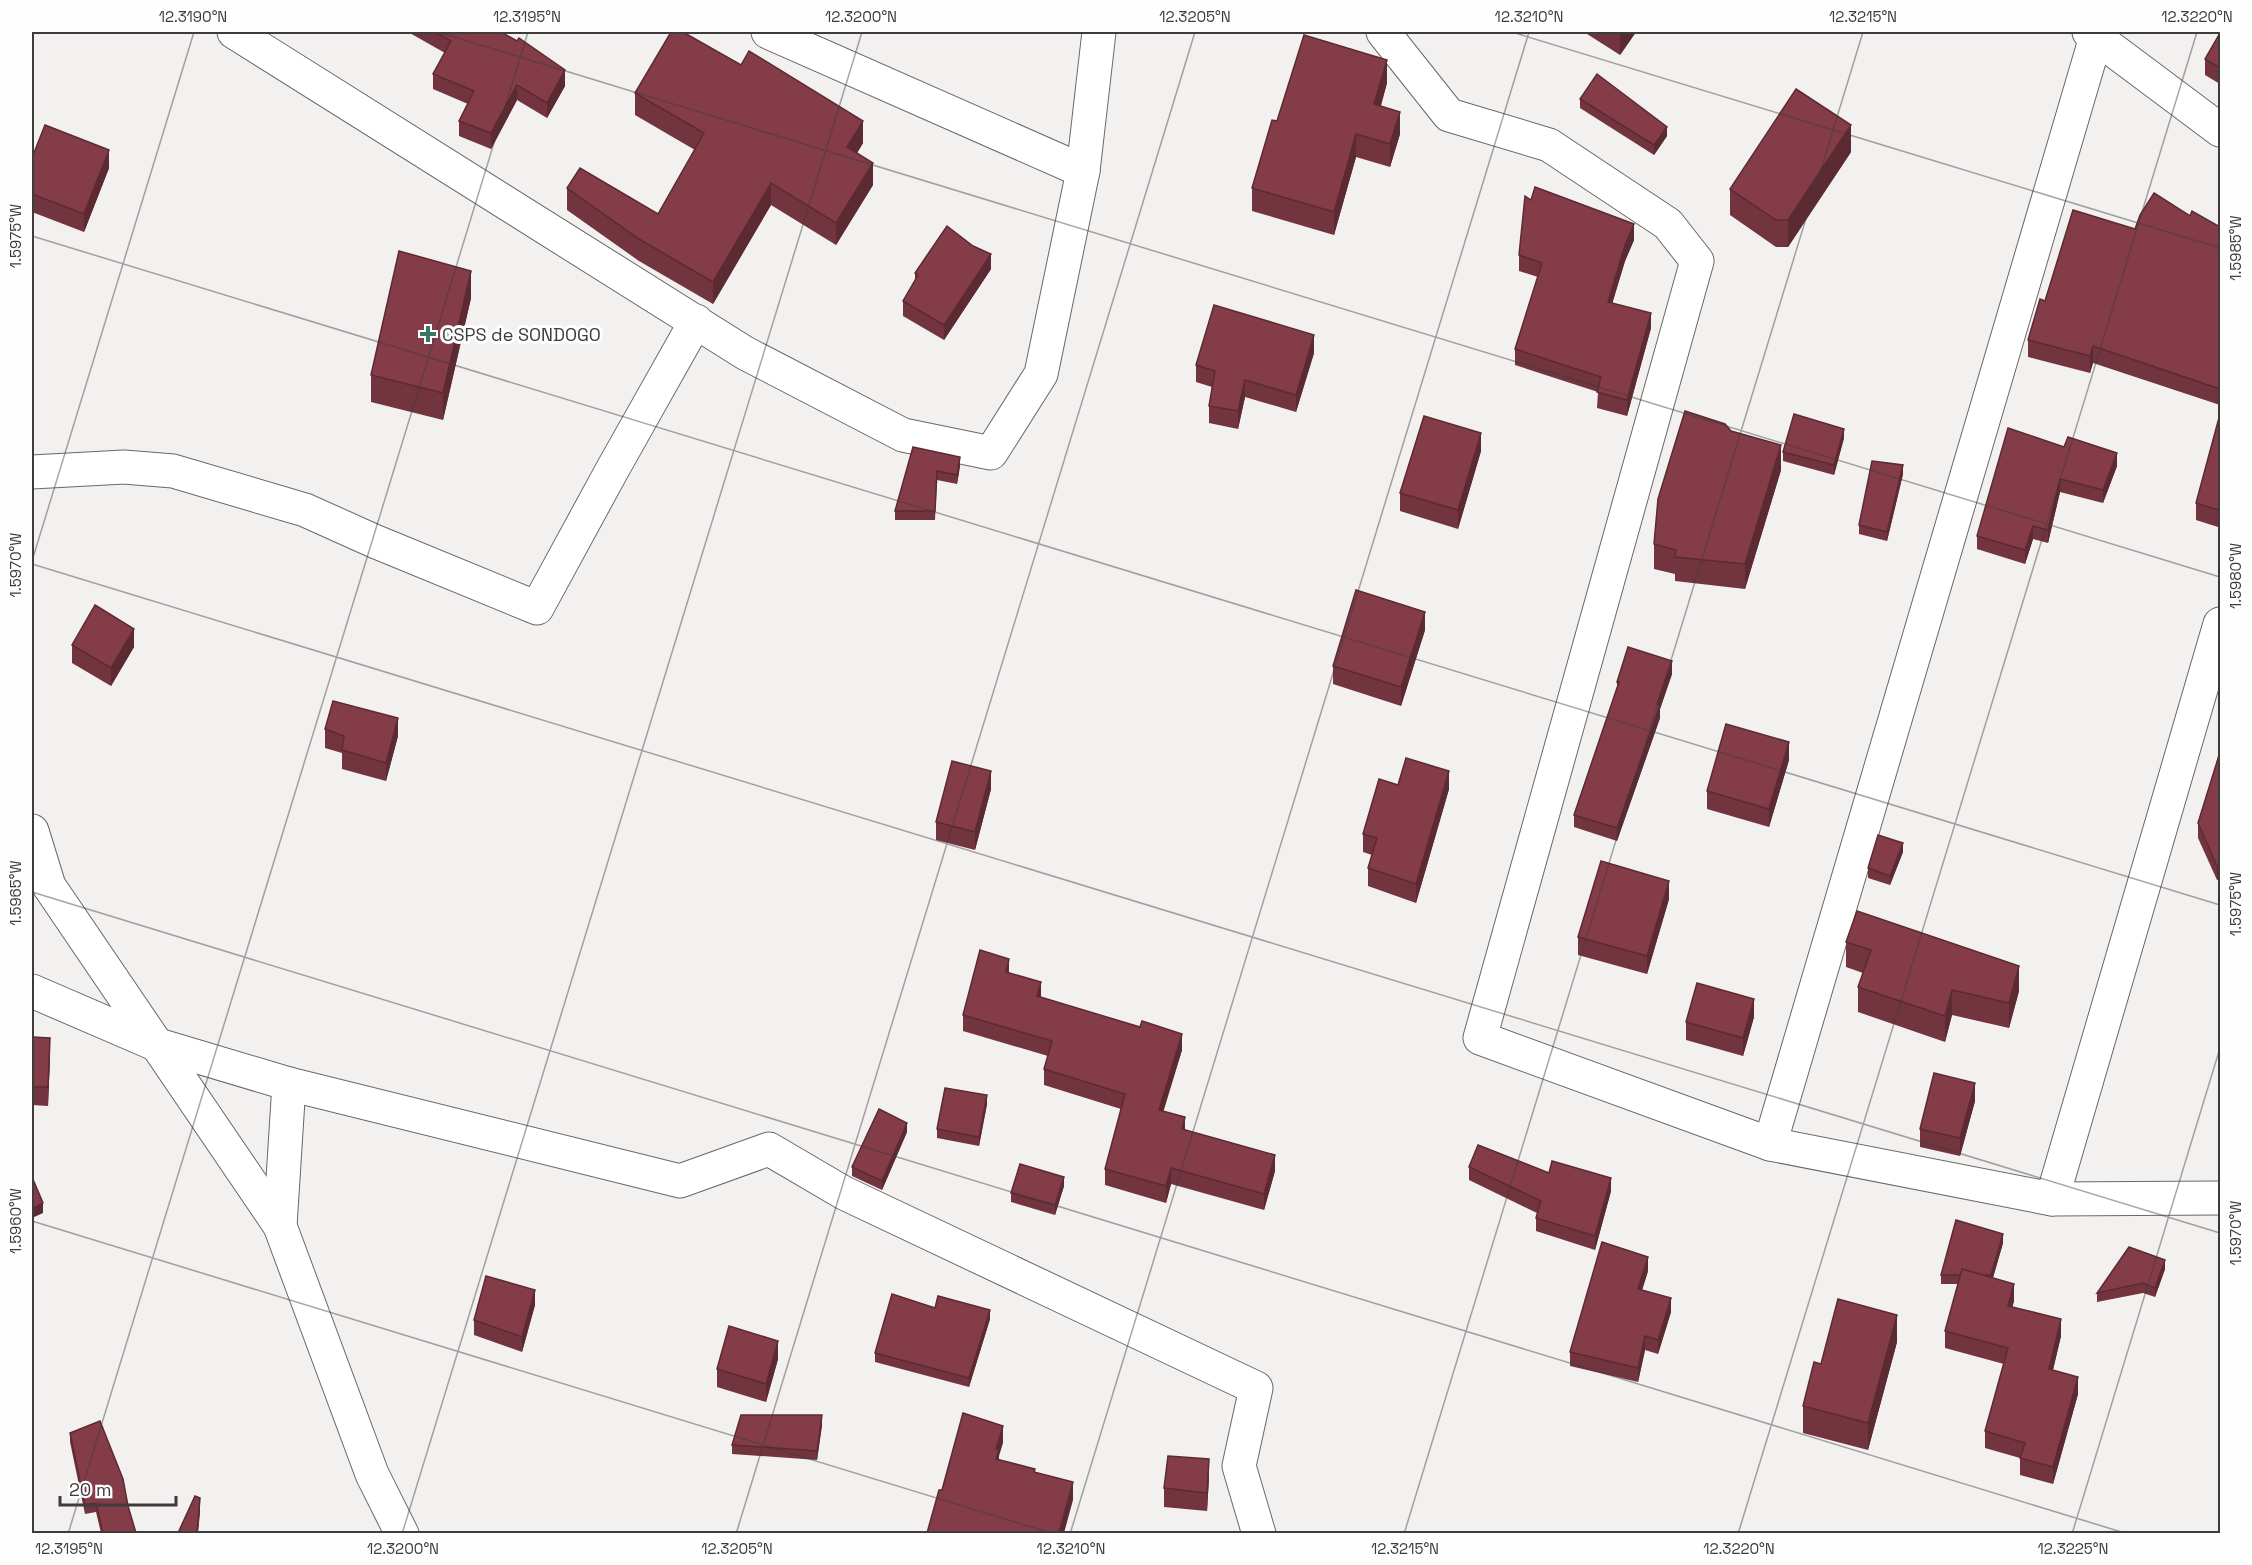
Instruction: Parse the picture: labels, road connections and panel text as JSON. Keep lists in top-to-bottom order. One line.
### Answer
{"places":{"health":["CSPS de SONDOGO"]},"scale_bar":"20 m","coordinates":["12.3190°N","12.3195°N","12.3200°N","12.3205°N","12.3210°N","12.3215°N","12.3220°N","1.5975°W","1.5985°W","1.5970°W","1.5980°W","1.5965°W","1.5960°W","12.3225°N"]}
